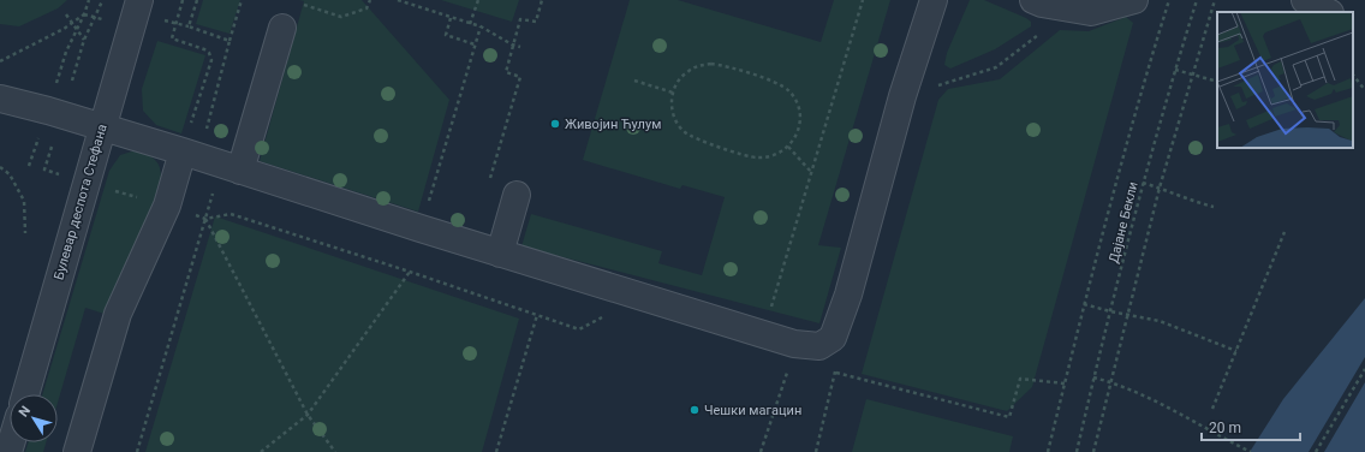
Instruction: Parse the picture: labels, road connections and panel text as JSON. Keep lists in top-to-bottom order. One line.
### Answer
{"streets":{"street":["Булевар деспота Стефана"],"path":["Дајане Бекли"]},"places":["Живојин Ћулум","Чешки магацин"],"scale_bar":"20 m","north":"top left"}
